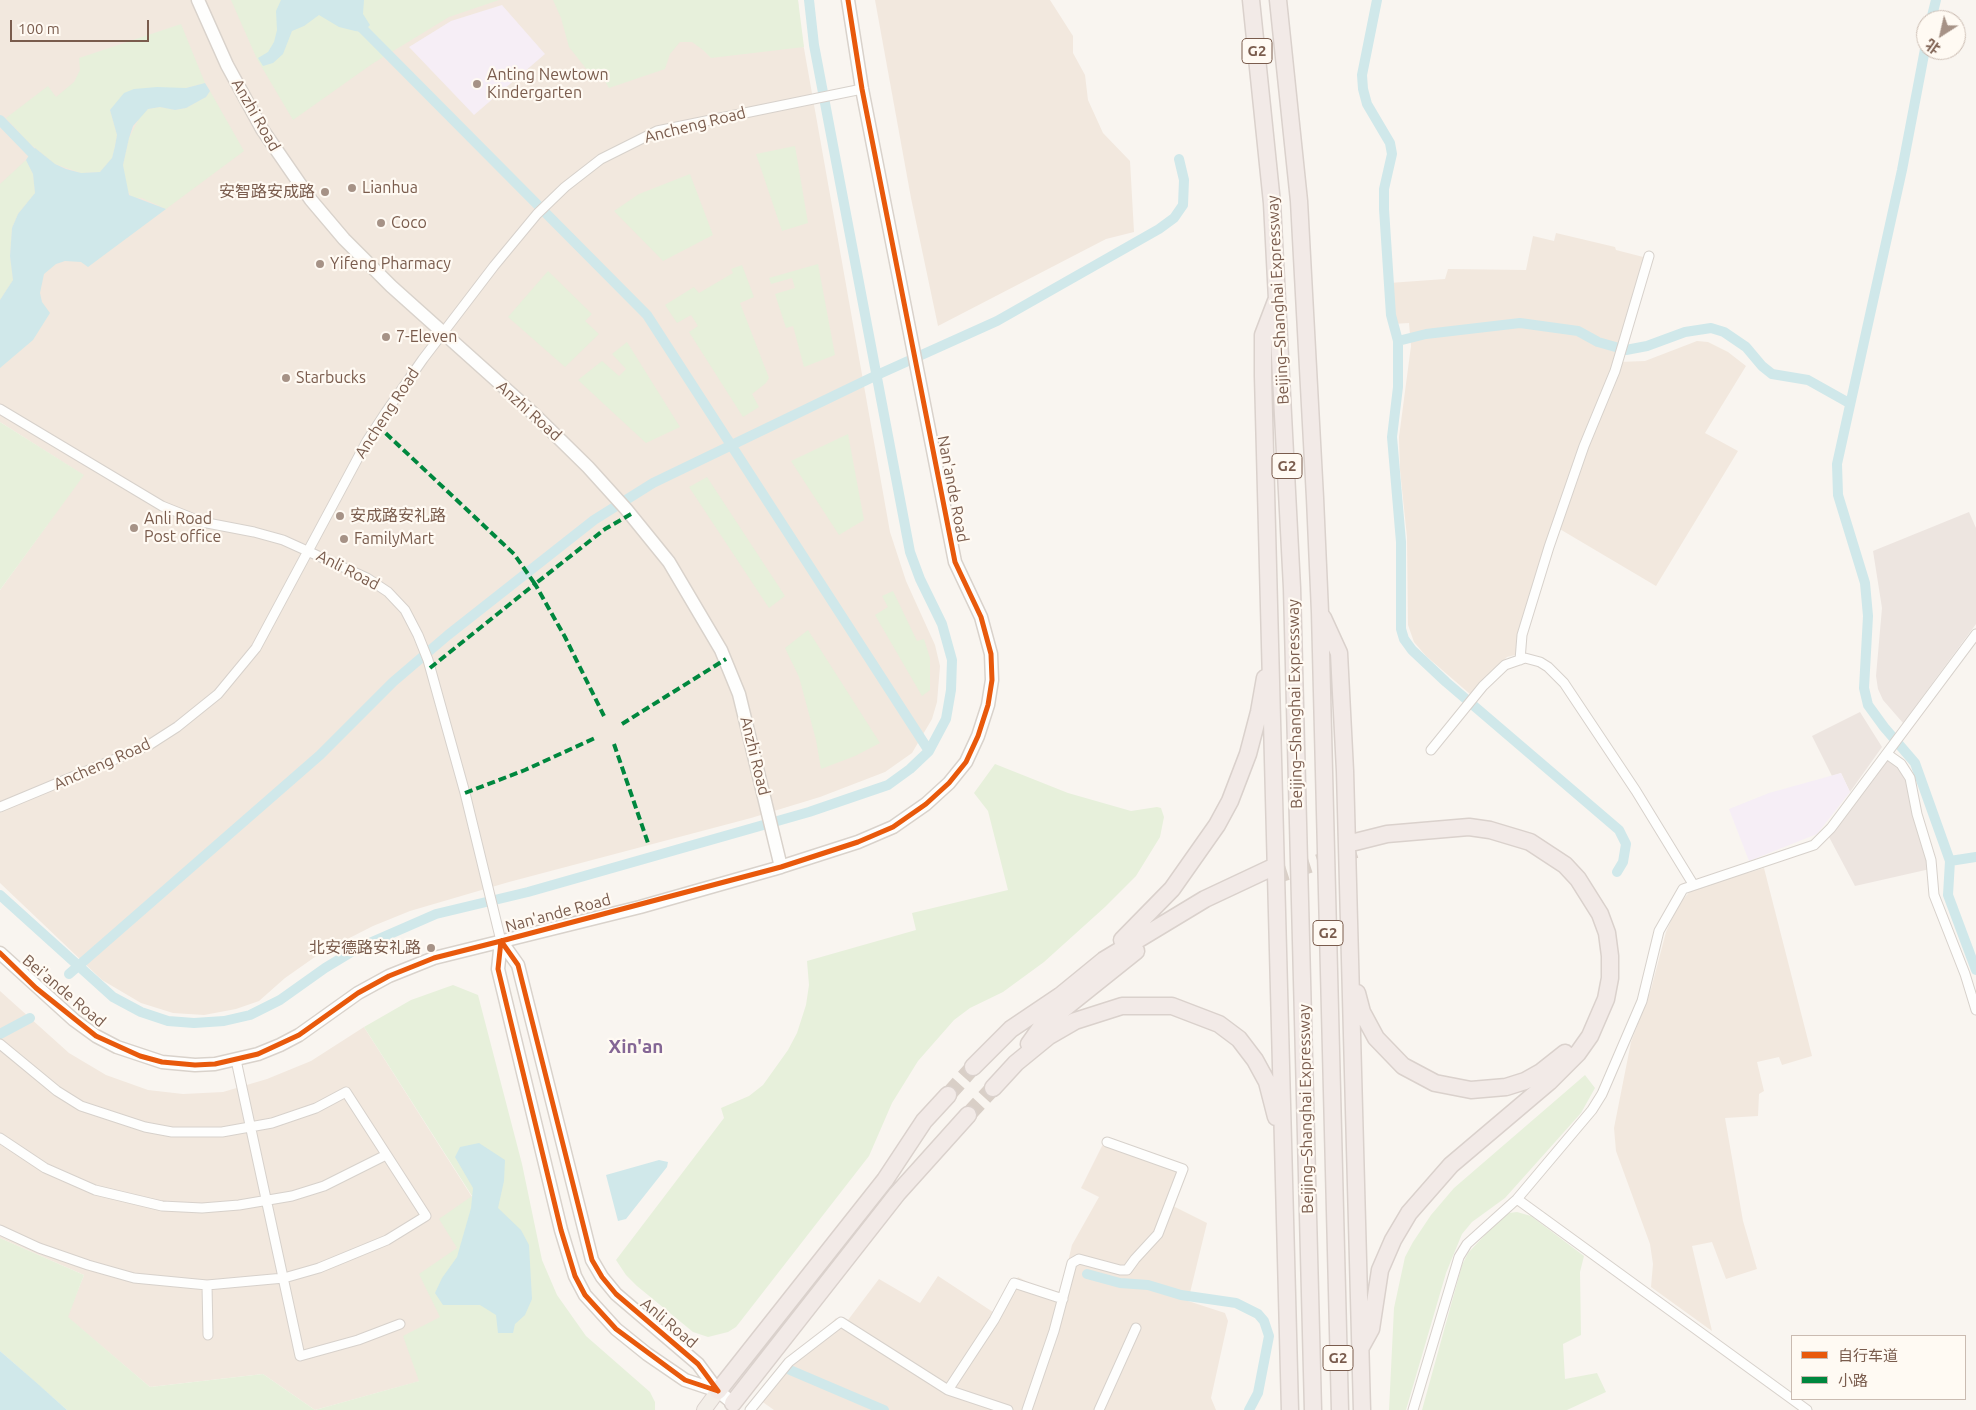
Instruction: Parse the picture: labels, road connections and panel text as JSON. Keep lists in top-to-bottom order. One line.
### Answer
{"streets":{"highway":["G2","Beijing–Shanghai Expressway"],"street":["Anzhi Road","Ancheng Road","Nan'ande Road","Anli Road","Bei'ande Road"]},"crossings":[["Anzhi Road","Ancheng Road"],["Anzhi Road","Nan'ande Road"],["Ancheng Road","Nan'ande Road"],["Ancheng Road","Anli Road"],["Nan'ande Road","Anli Road"],["Nan'ande Road","Bei'ande Road"],["Anli Road","Bei'ande Road"]],"districts":["Xin'an"],"places":["Anting Newtown Kindergarten","Lianhua","安智路安成路","Coco","Yifeng Pharmacy","7-Eleven","Starbucks","安成路安礼路","Anli Road Post office","FamilyMart","北安德路安礼路"],"legend":["自行车道","小路"],"scale_bar":"100 m","north":"bottom left"}
